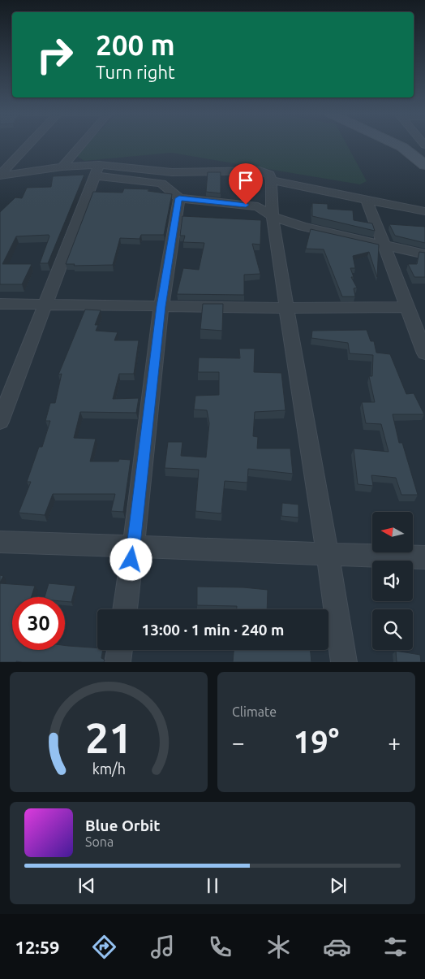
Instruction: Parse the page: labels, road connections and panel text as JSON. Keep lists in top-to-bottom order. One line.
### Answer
{"north":"left","page":{"turn":["200 m","Turn right"],"limit":"30","trip":"13:00 · 1 min · 240 m","tile":"Climate","heat":["−","19°","+"],"song":["Blue Orbit","Sona"],"tabs":"12:59","gauge":["21","km/h"]}}
